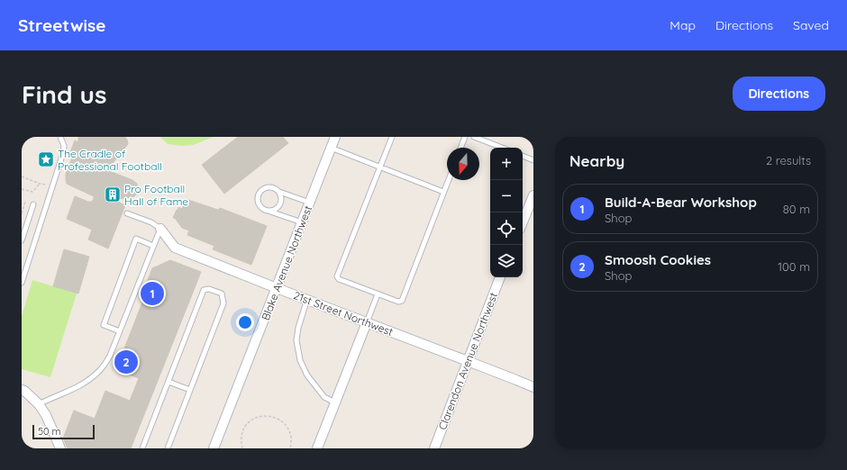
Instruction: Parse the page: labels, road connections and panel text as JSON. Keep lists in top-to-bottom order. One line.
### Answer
{"streets":{"street":["Blake Avenue Northwest","21st Street Northwest","Clarendon Avenue Northwest"]},"crossings":[["Blake Avenue Northwest","21st Street Northwest"],["21st Street Northwest","Clarendon Avenue Northwest"]],"places":{"place":["The Cradle of Professional Football"],"building":["Pro Football Hall of Fame"]},"scale_bar":"50 m","north":"bottom","page":{"header":"Streetwise","nav":["Map","Directions","Saved"],"buttons":"Directions","title":"Find us","heading":["Nearby","2 results"],"map_buttons":["+","−"],"list":[{"mark":"1","name":"Build-A-Bear Workshop","note":"Shop","value":"80 m"},{"mark":"2","name":"Smoosh Cookies","note":"Shop","value":"100 m"}],"pins":["1","2"],"scale":"50 m"}}
